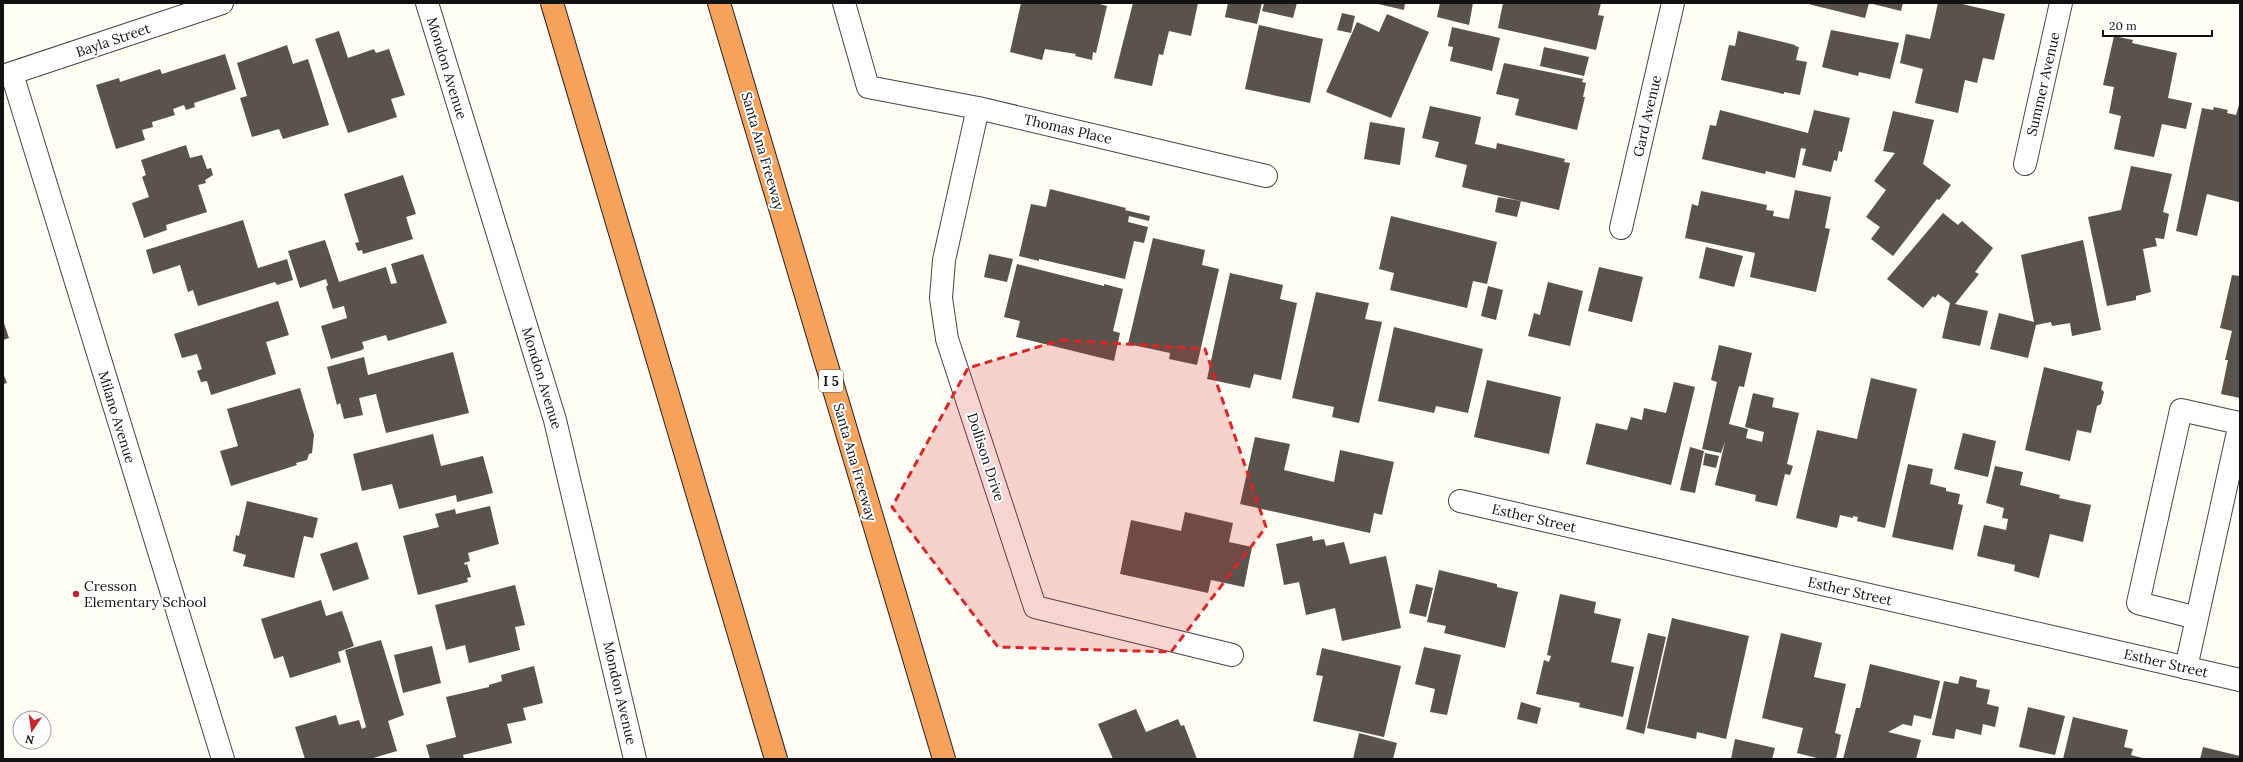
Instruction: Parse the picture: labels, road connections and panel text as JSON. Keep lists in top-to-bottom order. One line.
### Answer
{"streets":{"highway":["Santa Ana Freeway","I 5"],"street":["Bayla Street","Mondon Avenue","Summer Avenue","Gard Avenue","Thomas Place","Milano Avenue","Dollison Drive","Esther Street"]},"crossings":[["Bayla Street","Milano Avenue"],["Thomas Place","Dollison Drive"]],"places":["Cresson Elementary School"],"scale_bar":"20 m","north":"bottom"}
